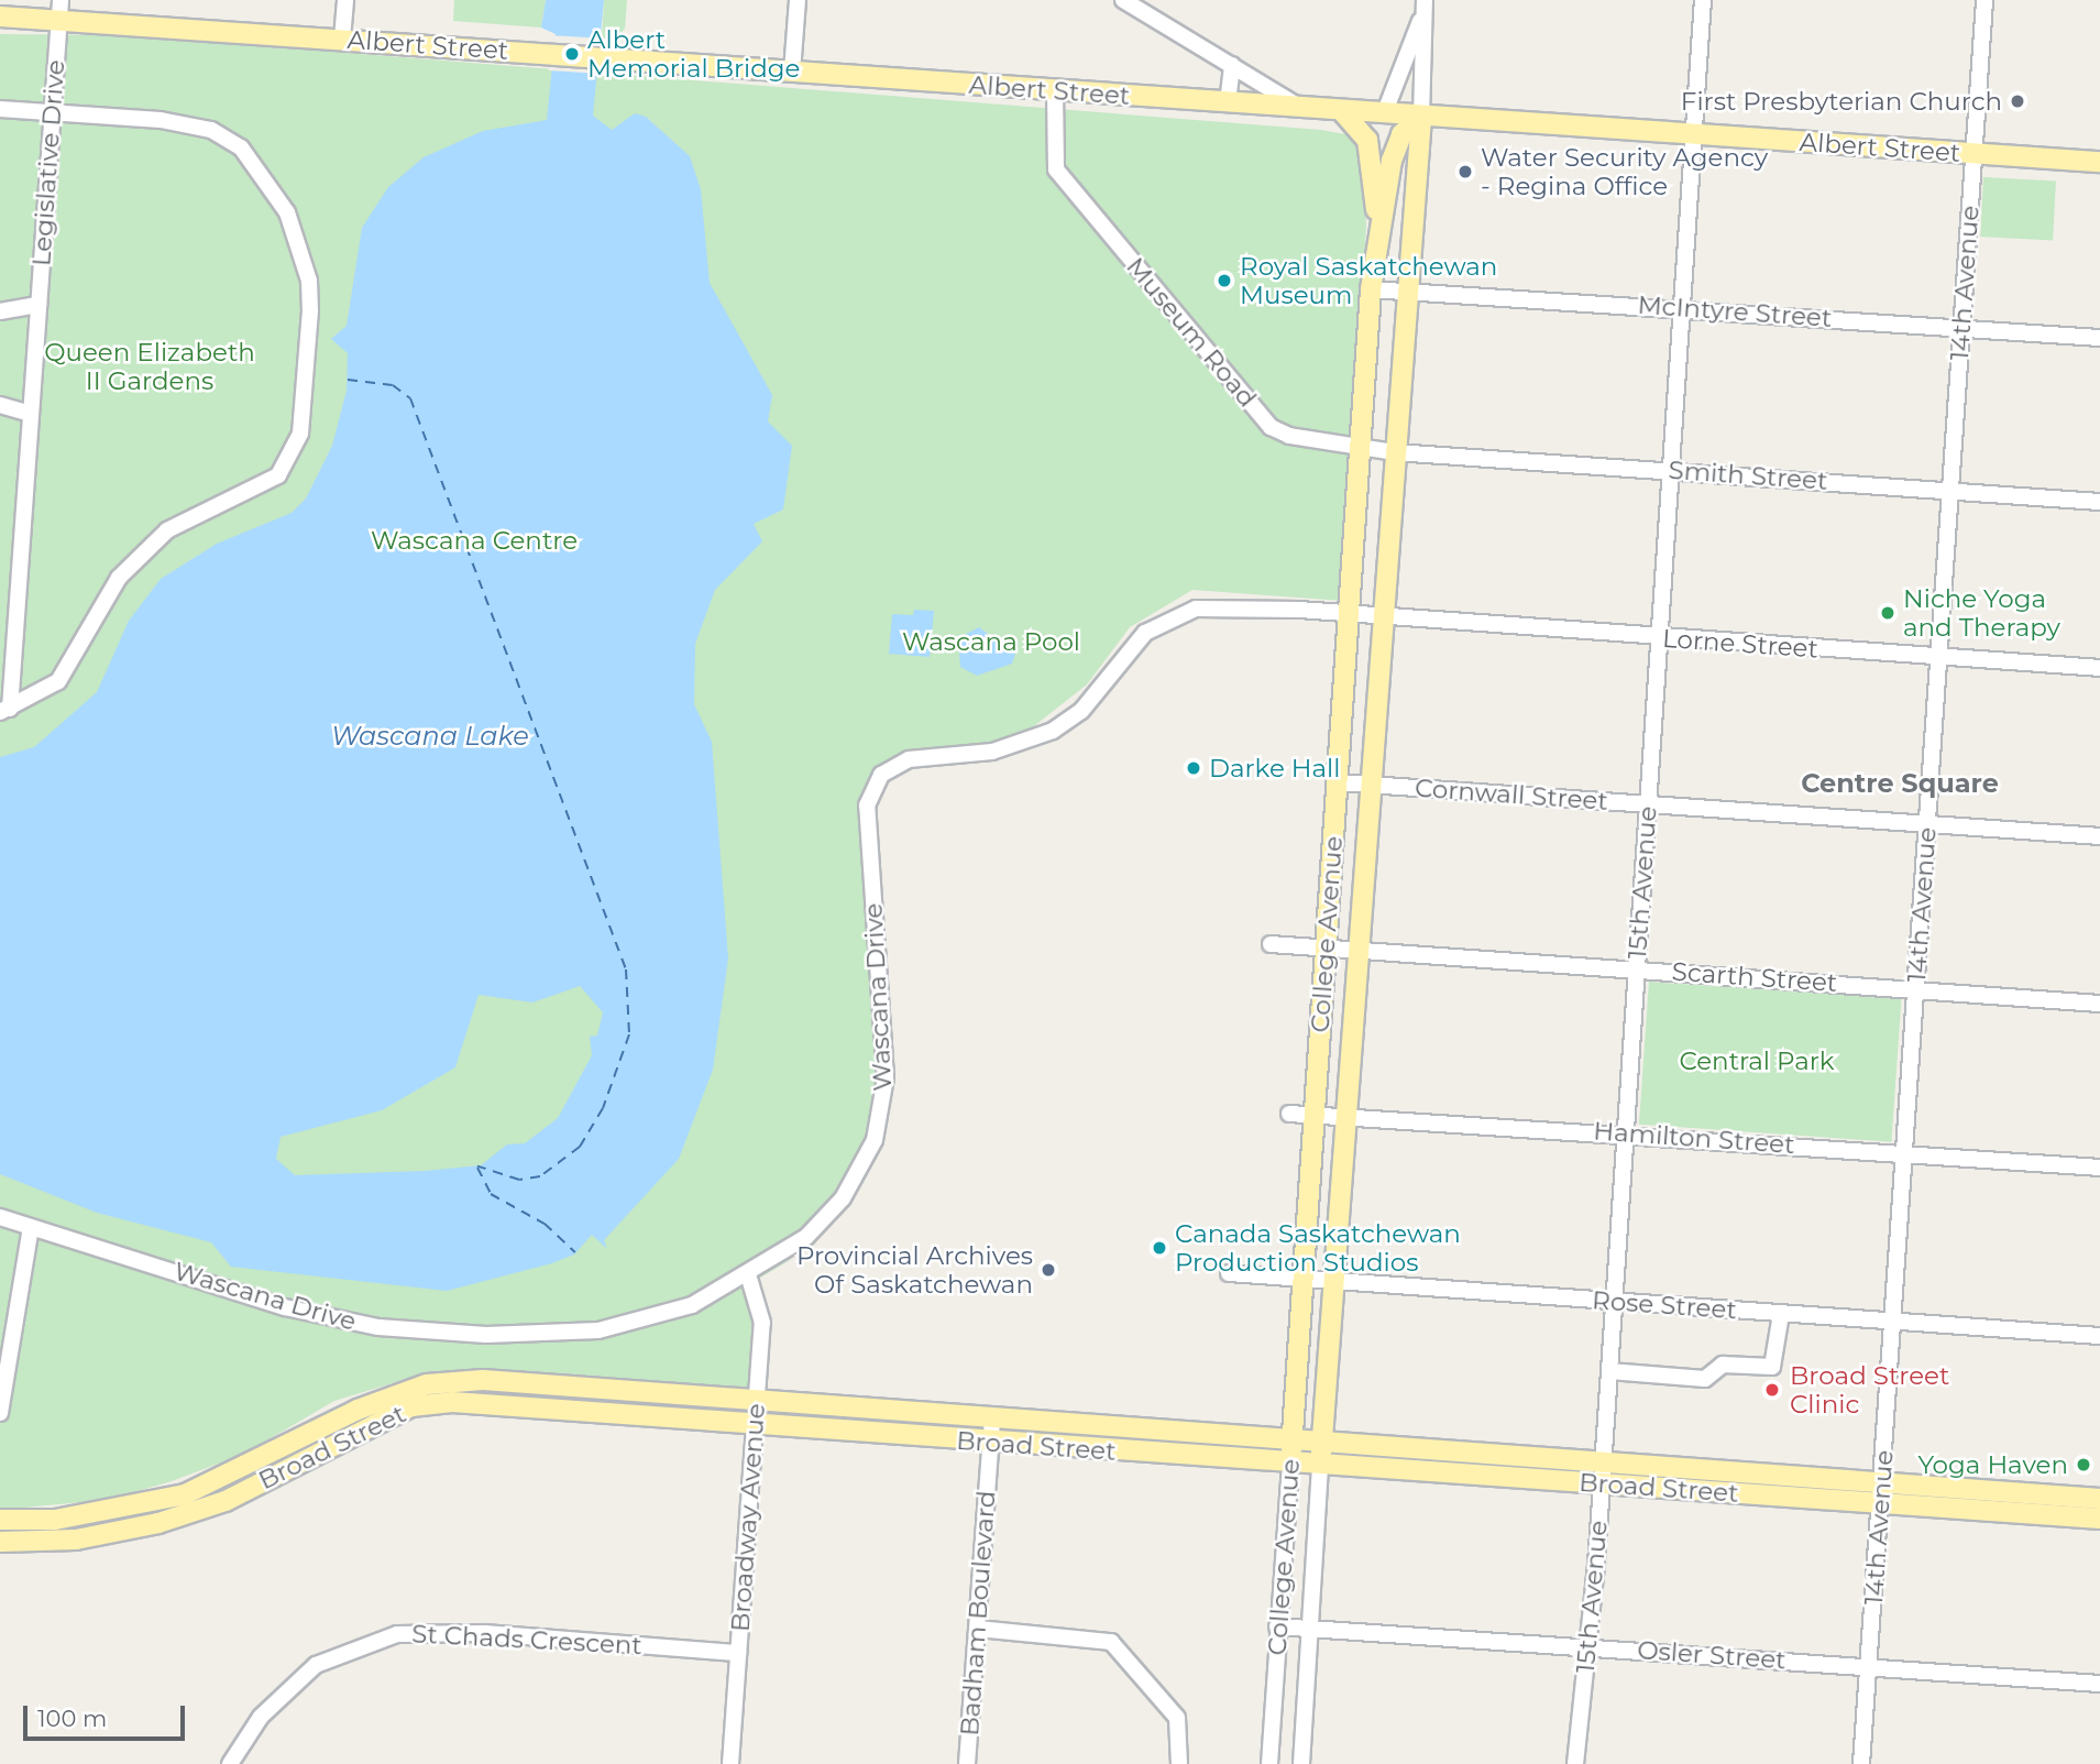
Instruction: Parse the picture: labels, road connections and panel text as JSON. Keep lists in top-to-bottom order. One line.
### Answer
{"streets":{"main road":["Albert Street","College Avenue","Broad Street"],"street":["Legislative Drive","14th Avenue","McIntyre Street","Museum Road","Smith Street","Lorne Street","Cornwall Street","15th Avenue","Scarth Street","Wascana Drive","Hamilton Street","Rose Street","Broadway Avenue","Badham Boulevard","St Chads Crescent","Osler Street"]},"crossings":[["Albert Street","Legislative Drive"],["Albert Street","14th Avenue"],["Albert Street","Museum Road"],["Albert Street","15th Avenue"],["Albert Street","College Avenue"],["14th Avenue","McIntyre Street"],["14th Avenue","Smith Street"],["14th Avenue","Lorne Street"],["14th Avenue","Cornwall Street"],["14th Avenue","Scarth Street"],["14th Avenue","Hamilton Street"],["14th Avenue","Rose Street"],["14th Avenue","Broad Street"],["14th Avenue","Osler Street"],["McIntyre Street","15th Avenue"],["McIntyre Street","College Avenue"],["Museum Road","Smith Street"],["Museum Road","College Avenue"],["Smith Street","15th Avenue"],["Smith Street","College Avenue"],["Lorne Street","15th Avenue"],["Lorne Street","College Avenue"],["Lorne Street","Wascana Drive"],["Cornwall Street","15th Avenue"],["Cornwall Street","College Avenue"],["15th Avenue","Scarth Street"],["15th Avenue","Hamilton Street"],["15th Avenue","Rose Street"],["15th Avenue","Broad Street"],["15th Avenue","Osler Street"],["College Avenue","Scarth Street"],["College Avenue","Wascana Drive"],["College Avenue","Hamilton Street"],["College Avenue","Rose Street"],["College Avenue","Broad Street"],["College Avenue","Osler Street"],["Wascana Drive","Broadway Avenue"],["Broad Street","Broadway Avenue"],["Broad Street","Badham Boulevard"],["Broadway Avenue","St Chads Crescent"]],"districts":["Centre Square"],"water":["Wascana Lake"],"parks":["Queen Elizabeth II Gardens","Wascana Centre","Wascana Pool","Central Park"],"places":["Albert Memorial Bridge","First Presbyterian Church","Water Security Agency - Regina Office","Royal Saskatchewan Museum","Niche Yoga and Therapy","Darke Hall","Canada Saskatchewan Production Studios","Provincial Archives Of Saskatchewan","Broad Street Clinic","Yoga Haven"],"scale_bar":"100 m"}
